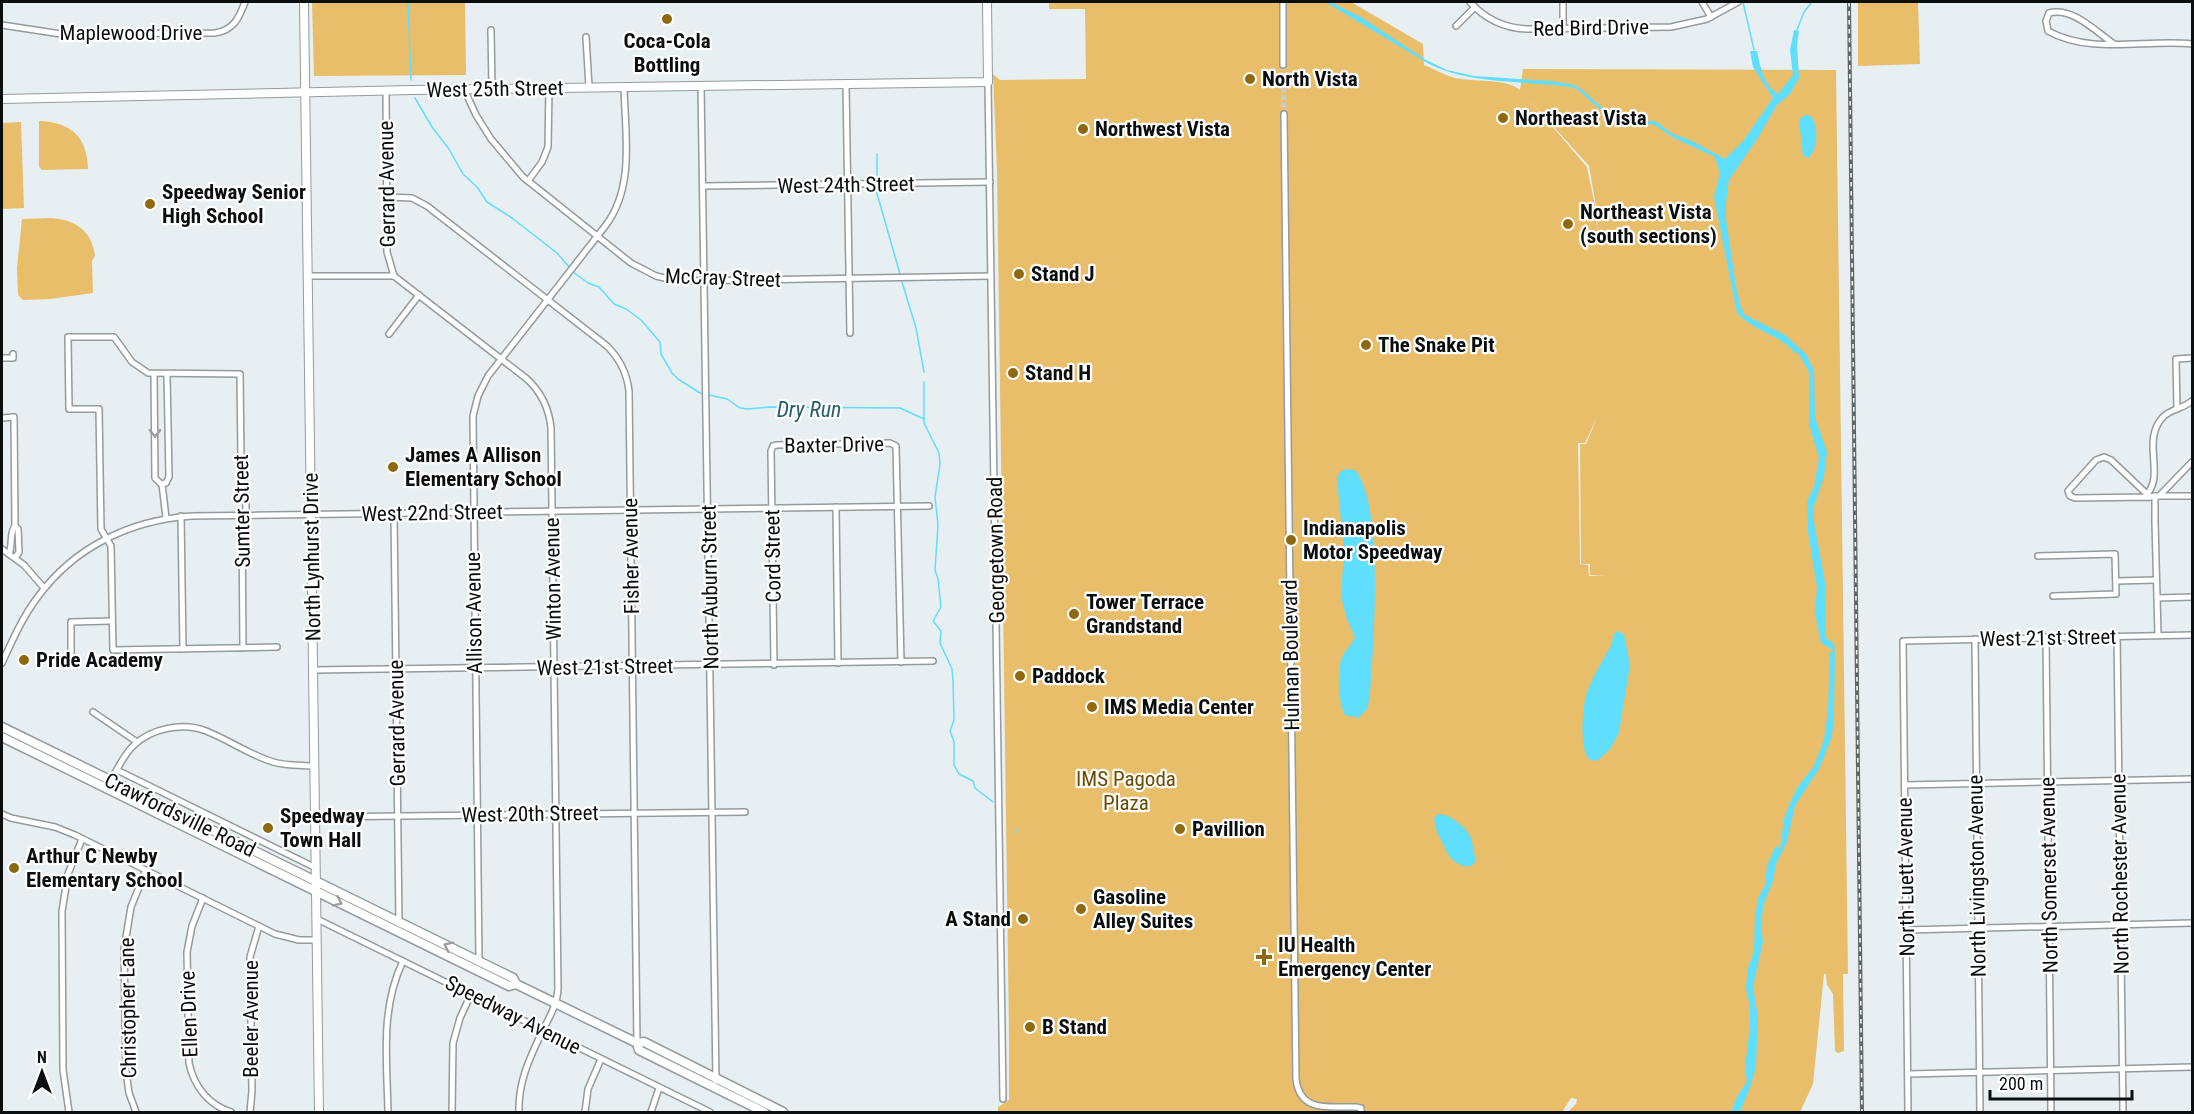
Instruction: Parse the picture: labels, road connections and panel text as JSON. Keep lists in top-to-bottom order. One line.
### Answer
{"streets":{"main road":["West 25th Street","Georgetown Road","North Lynhurst Drive","Crawfordsville Road"],"street":["Red Bird Drive","Maplewood Drive","Gerrard Avenue","West 24th Street","McCray Street","Baxter Drive","Sumter Street","West 22nd Street","Fisher Avenue","Cord Street","Winton Avenue","North Auburn Street","Allison Avenue","West 21st Street","Hulman Boulevard","West 20th Street","North Rochester Avenue","North Somerset Avenue","North Livingston Avenue","North Luett Avenue","Christopher Lane","Ellen Drive","Speedway Avenue","Beeler Avenue"]},"crossings":[["West 25th Street","Gerrard Avenue"],["West 25th Street","McCray Street"],["West 25th Street","Georgetown Road"],["West 25th Street","North Lynhurst Drive"],["West 25th Street","North Auburn Street"],["West 25th Street","Allison Avenue"],["Gerrard Avenue","West 22nd Street"],["Gerrard Avenue","Fisher Avenue"],["Gerrard Avenue","Winton Avenue"],["Gerrard Avenue","West 21st Street"],["Gerrard Avenue","West 20th Street"],["Gerrard Avenue","Crawfordsville Road"],["West 24th Street","Georgetown Road"],["West 24th Street","North Auburn Street"],["McCray Street","Georgetown Road"],["McCray Street","North Auburn Street"],["McCray Street","Allison Avenue"],["Baxter Drive","West 22nd Street"],["Baxter Drive","Cord Street"],["Sumter Street","West 22nd Street"],["West 22nd Street","Fisher Avenue"],["West 22nd Street","Cord Street"],["West 22nd Street","North Lynhurst Drive"],["West 22nd Street","Winton Avenue"],["West 22nd Street","North Auburn Street"],["West 22nd Street","Allison Avenue"],["Fisher Avenue","Allison Avenue"],["Fisher Avenue","West 21st Street"],["Fisher Avenue","West 20th Street"],["Fisher Avenue","Crawfordsville Road"],["Cord Street","West 21st Street"],["North Lynhurst Drive","West 21st Street"],["North Lynhurst Drive","West 20th Street"],["North Lynhurst Drive","Crawfordsville Road"],["North Lynhurst Drive","Speedway Avenue"],["Winton Avenue","Allison Avenue"],["Winton Avenue","West 21st Street"],["Winton Avenue","West 20th Street"],["Winton Avenue","Crawfordsville Road"],["North Auburn Street","West 21st Street"],["North Auburn Street","West 20th Street"],["North Auburn Street","Crawfordsville Road"],["Allison Avenue","West 21st Street"],["Allison Avenue","West 20th Street"],["Allison Avenue","Crawfordsville Road"],["West 21st Street","North Rochester Avenue"],["West 21st Street","North Somerset Avenue"],["West 21st Street","North Livingston Avenue"],["West 21st Street","North Luett Avenue"]],"water":["Dry Run"],"parks":["IMS Pagoda Plaza"],"places":{"other":["Coca-Cola Bottling","North Vista","Northeast Vista","Northwest Vista","Speedway Senior High School","Northeast Vista (south sections)","Stand J","The Snake Pit","Stand H","James A Allison Elementary School","Indianapolis Motor Speedway","Tower Terrace Grandstand","Pride Academy","Paddock","IMS Media Center","Speedway Town Hall","Pavillion","Arthur C Newby Elementary School","Gasoline Alley Suites","A Stand","B Stand"],"health":["IU Health Emergency Center"]},"scale_bar":"200 m","north":"top"}
